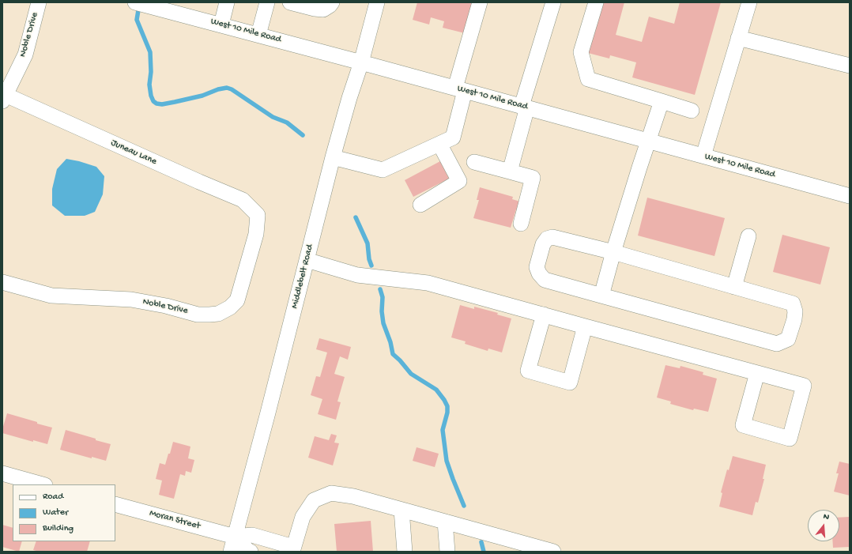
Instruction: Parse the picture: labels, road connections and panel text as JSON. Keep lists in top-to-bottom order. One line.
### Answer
{"streets":{"street":["West 10 Mile Road","Noble Drive","Juneau Lane","Middlebelt Road","Moran Street"]},"crossings":[["West 10 Mile Road","Middlebelt Road"],["Noble Drive","Juneau Lane"],["Middlebelt Road","Moran Street"]],"legend":["Road","Water","Building"],"north":"top"}
